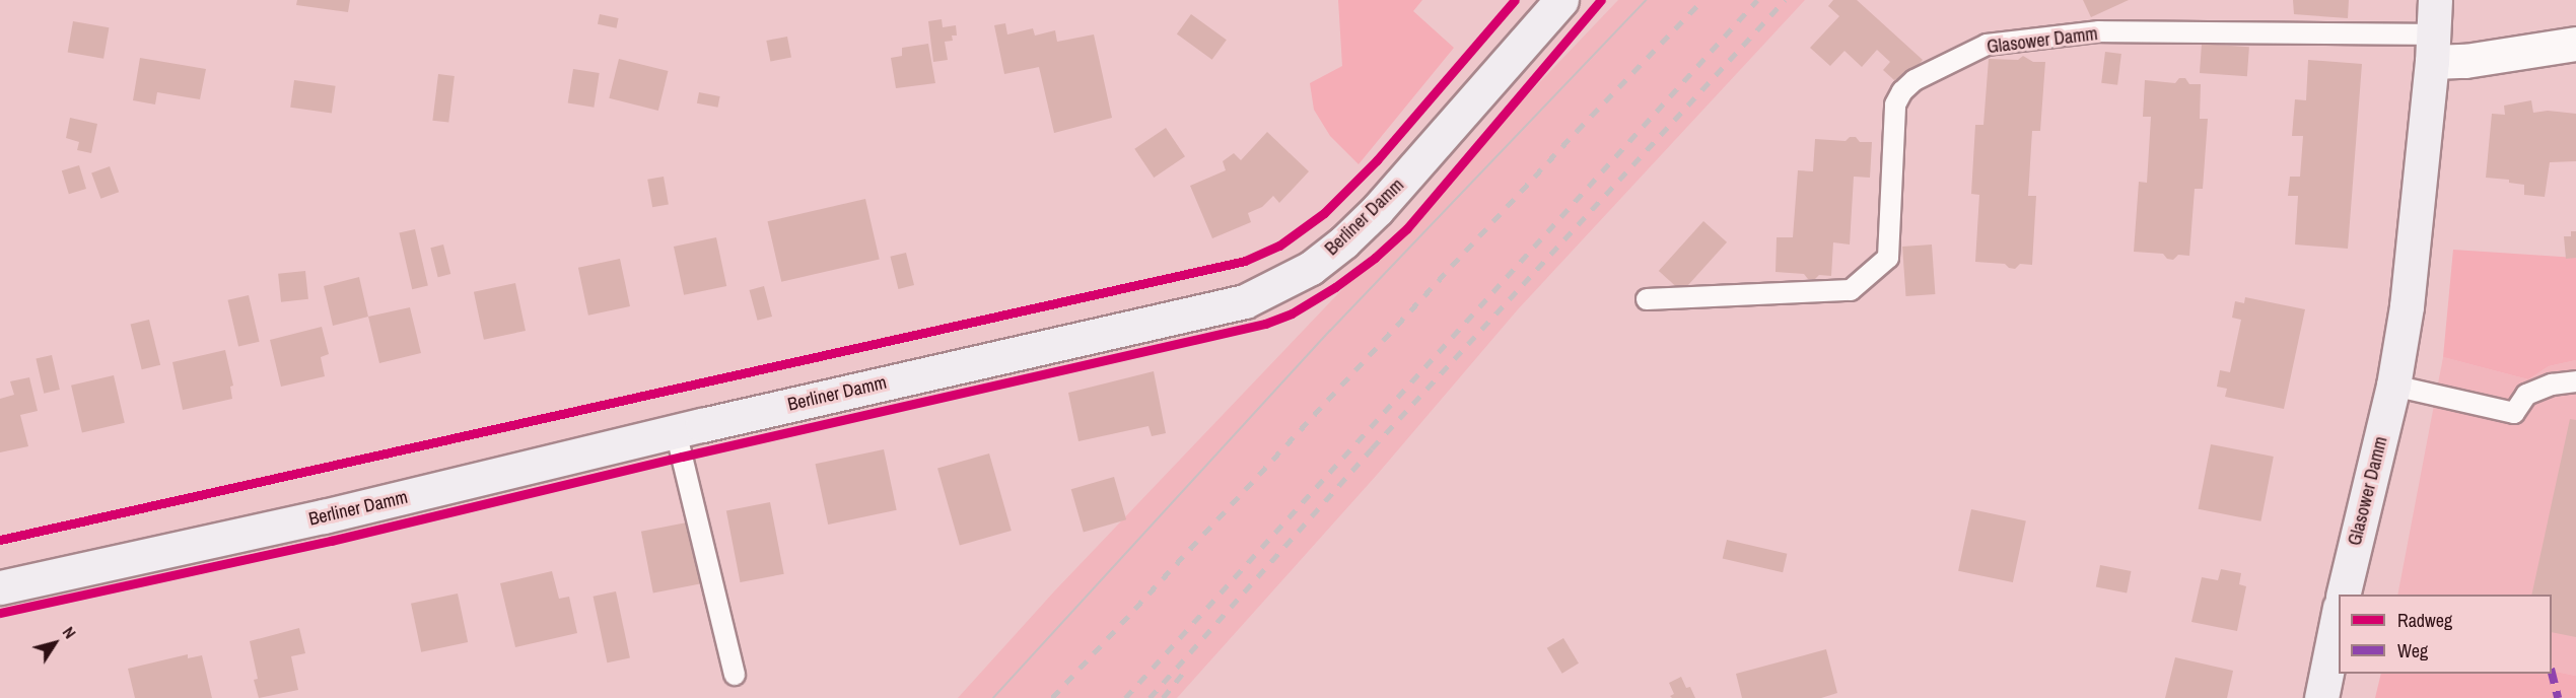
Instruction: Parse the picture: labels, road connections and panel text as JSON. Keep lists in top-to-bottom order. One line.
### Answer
{"streets":{"main road":["Glasower Damm","Berliner Damm"]},"legend":["Radweg","Weg"],"north":"top right"}
